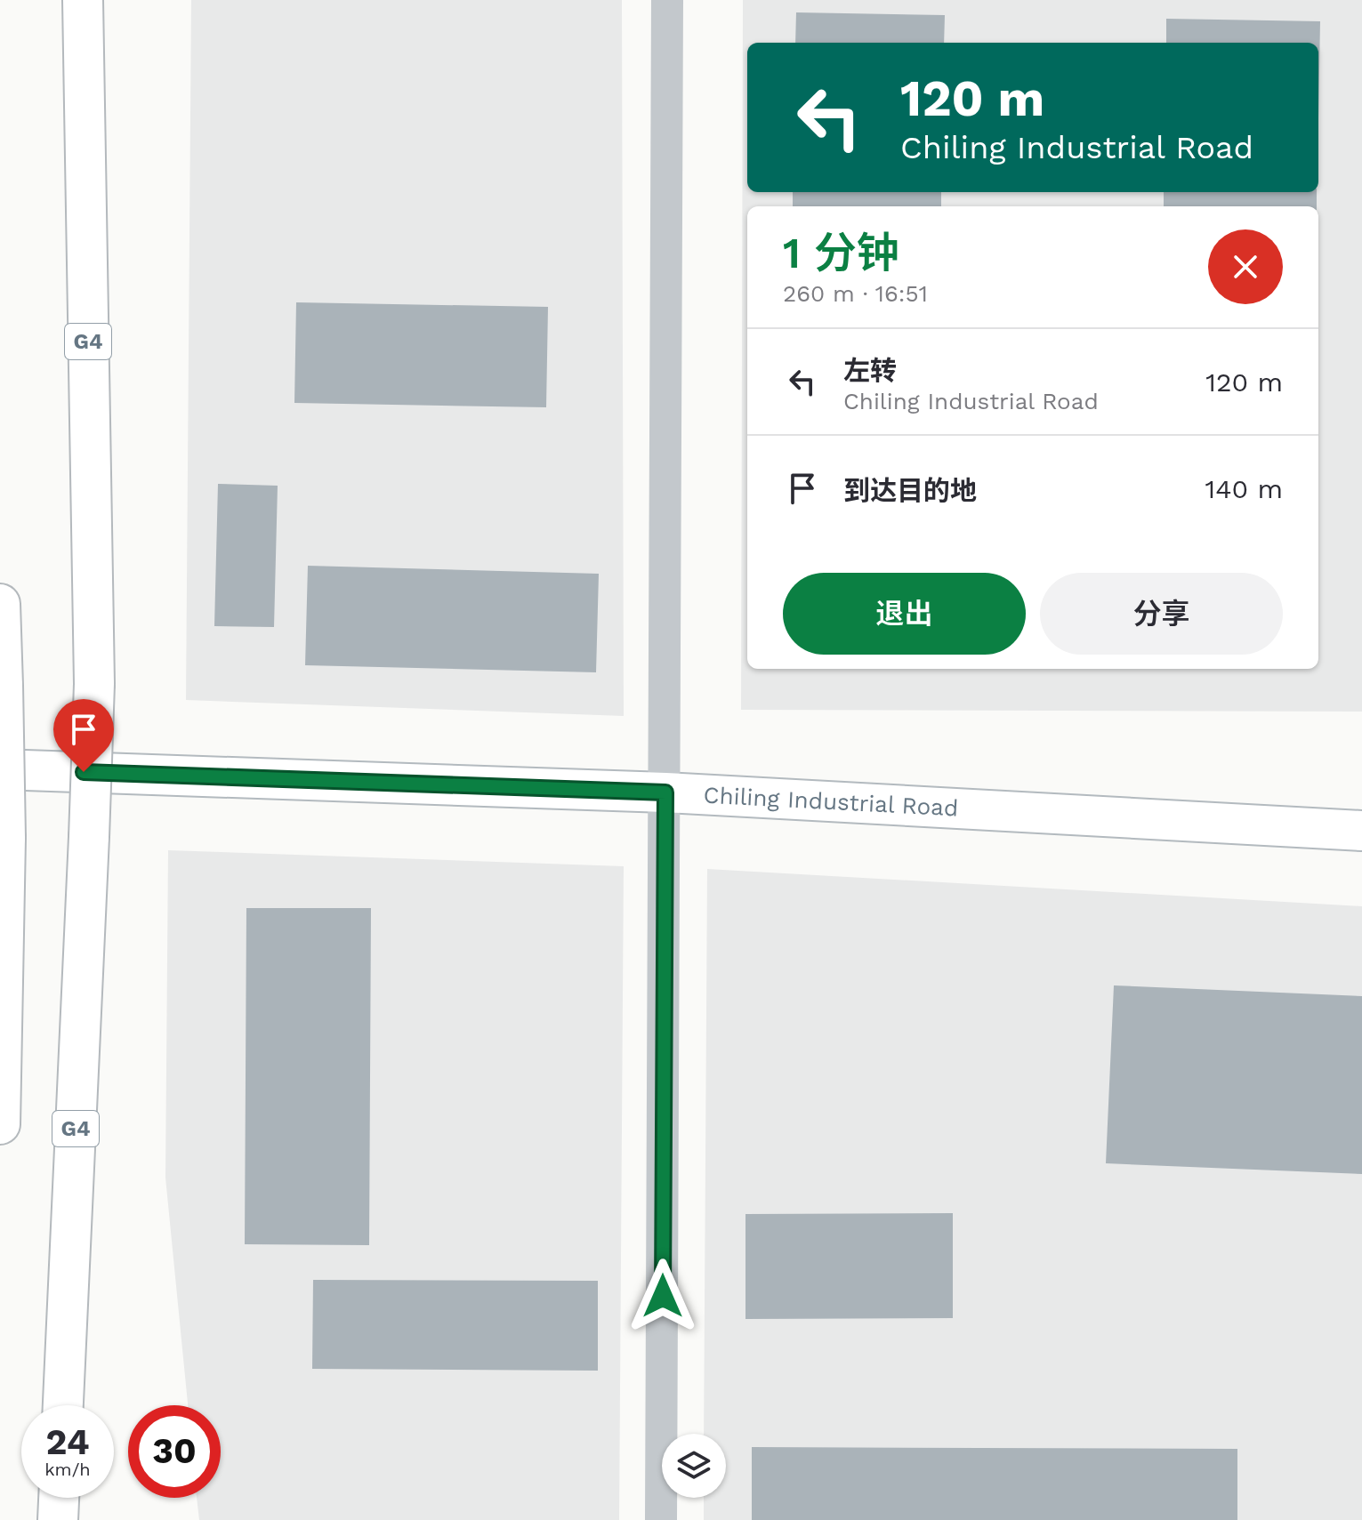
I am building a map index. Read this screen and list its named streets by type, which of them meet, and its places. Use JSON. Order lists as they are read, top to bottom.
{
  "streets": {
    "main road": ["G4", "Chiling Industrial Road"]
  },
  "page": {
    "turn": ["120 m", "Chiling Industrial Road"],
    "heading": ["1 分钟", "260 m · 16:51"],
    "list": [
      {
        "name": "左转",
        "note": "Chiling Industrial Road",
        "value": "120 m"
      },
      {
        "name": "到达目的地",
        "value": "140 m"
      }
    ],
    "buttons": ["退出", "分享"],
    "speed": "24 km/h",
    "limit": "30"
  }
}
